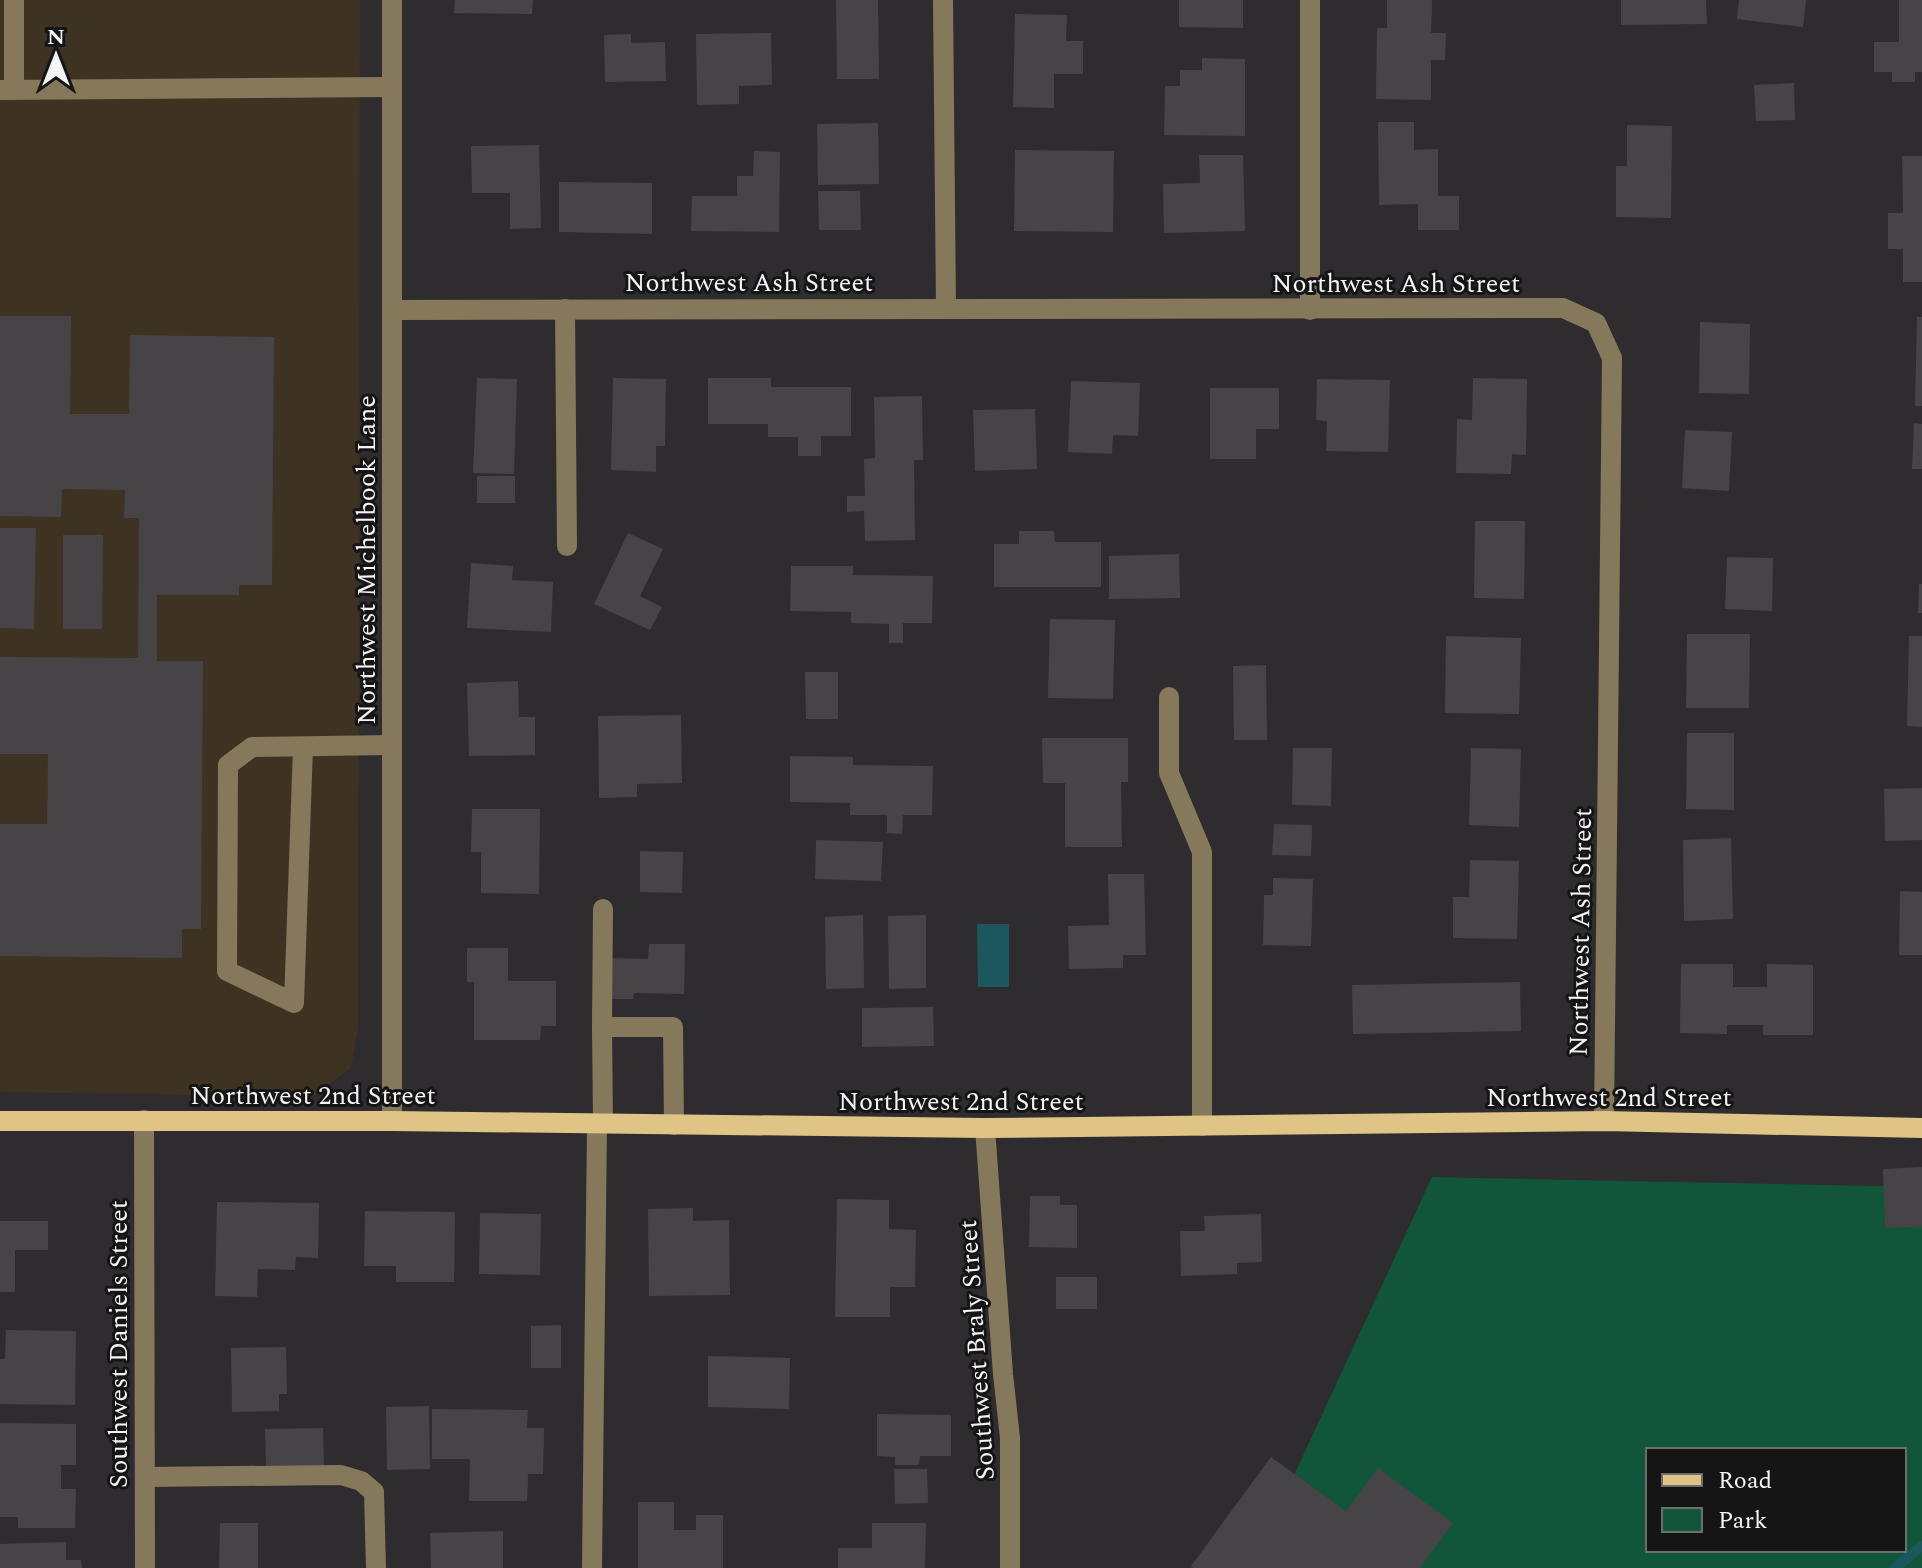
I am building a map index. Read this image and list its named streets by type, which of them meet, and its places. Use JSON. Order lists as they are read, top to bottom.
{
  "streets": {
    "main road": ["Northwest 2nd Street"],
    "street": [
      "Northwest Ash Street",
      "Northwest Michelbook Lane",
      "Southwest Daniels Street",
      "Southwest Braly Street"
    ]
  },
  "crossings": [
    ["Northwest Ash Street", "Northwest Michelbook Lane"],
    ["Northwest Ash Street", "Northwest 2nd Street"],
    ["Northwest Michelbook Lane", "Northwest 2nd Street"],
    ["Northwest 2nd Street", "Southwest Daniels Street"],
    ["Northwest 2nd Street", "Southwest Braly Street"]
  ],
  "legend": ["Road", "Park"],
  "north": "top"
}
